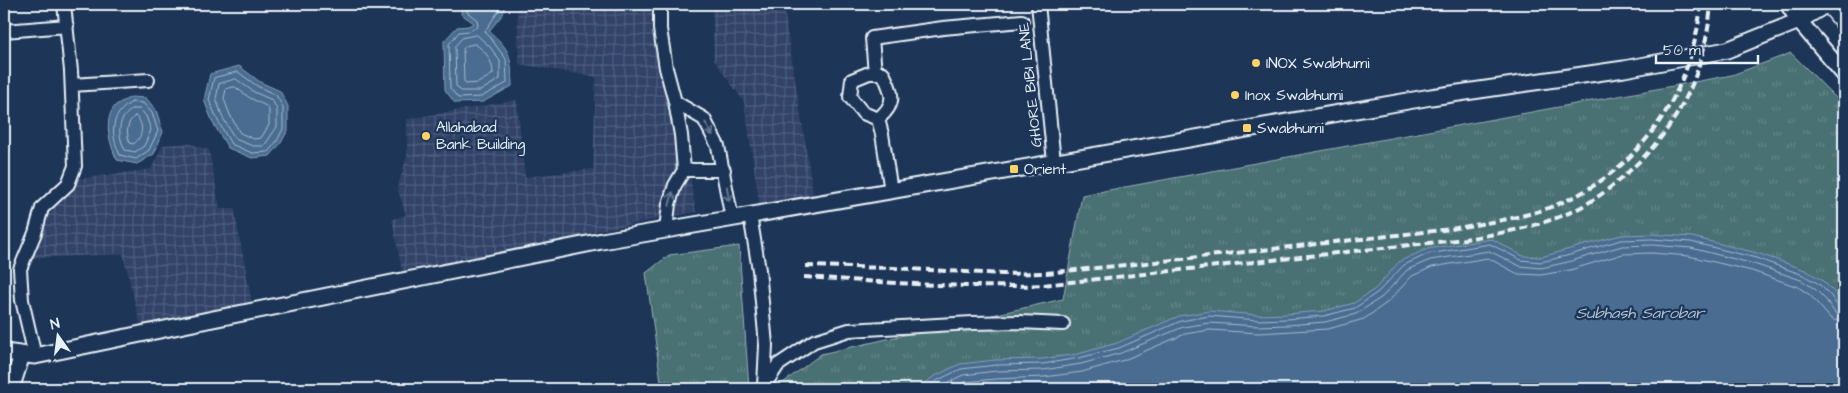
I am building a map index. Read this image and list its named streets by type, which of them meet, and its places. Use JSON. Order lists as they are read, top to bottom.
{
  "streets": {
    "street": ["GHORE BIBI LANE"]
  },
  "water": ["Subhash Sarobar"],
  "places": {
    "other": ["INOX Swabhumi", "Inox Swabhumi", "Allahabad Bank Building"],
    "transit": ["Swabhumi", "Orient"]
  },
  "scale_bar": "50 m",
  "north": "top"
}
